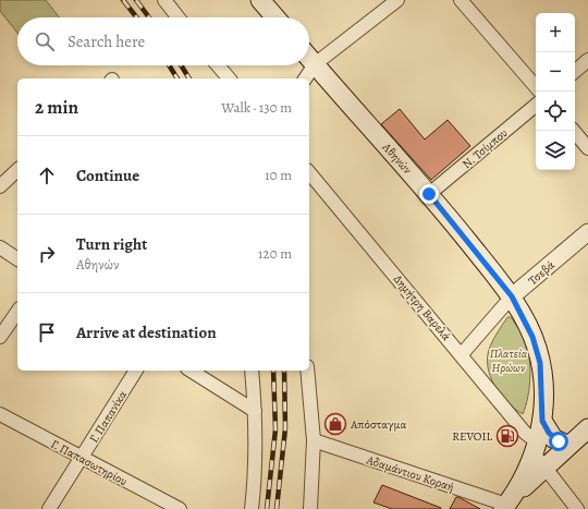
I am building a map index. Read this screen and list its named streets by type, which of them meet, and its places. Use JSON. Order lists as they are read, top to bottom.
{
  "streets": {
    "main road": ["Αθηνών"],
    "street": [
      "N. Τσίμπου",
      "Τσεβά",
      "Δημήτρη Βαρελά",
      "Γ. Παπανίκα",
      "Γ. Παπασωτηρίου",
      "Αδαμάντιου Κοραή"
    ]
  },
  "crossings": [
    ["N. Τσίμπου", "Αθηνών"],
    ["Αθηνών", "Τσεβά"],
    ["Αθηνών", "Δημήτρη Βαρελά"],
    ["Τσεβά", "Δημήτρη Βαρελά"],
    ["Γ. Παπανίκα", "Γ. Παπασωτηρίου"]
  ],
  "parks": ["Πλατεία Ηρώων"],
  "places": {
    "shop": ["Απόσταγμα"],
    "fuel station": ["REVOIL"]
  },
  "page": {
    "map_buttons": ["+", "−"],
    "search": "Search here",
    "heading": ["2 min", "Walk · 130 m"],
    "list": [
      ["Continue", "10 m"],
      ["Turn right", "Αθηνών", "120 m"],
      "Arrive at destination"
    ]
  }
}
